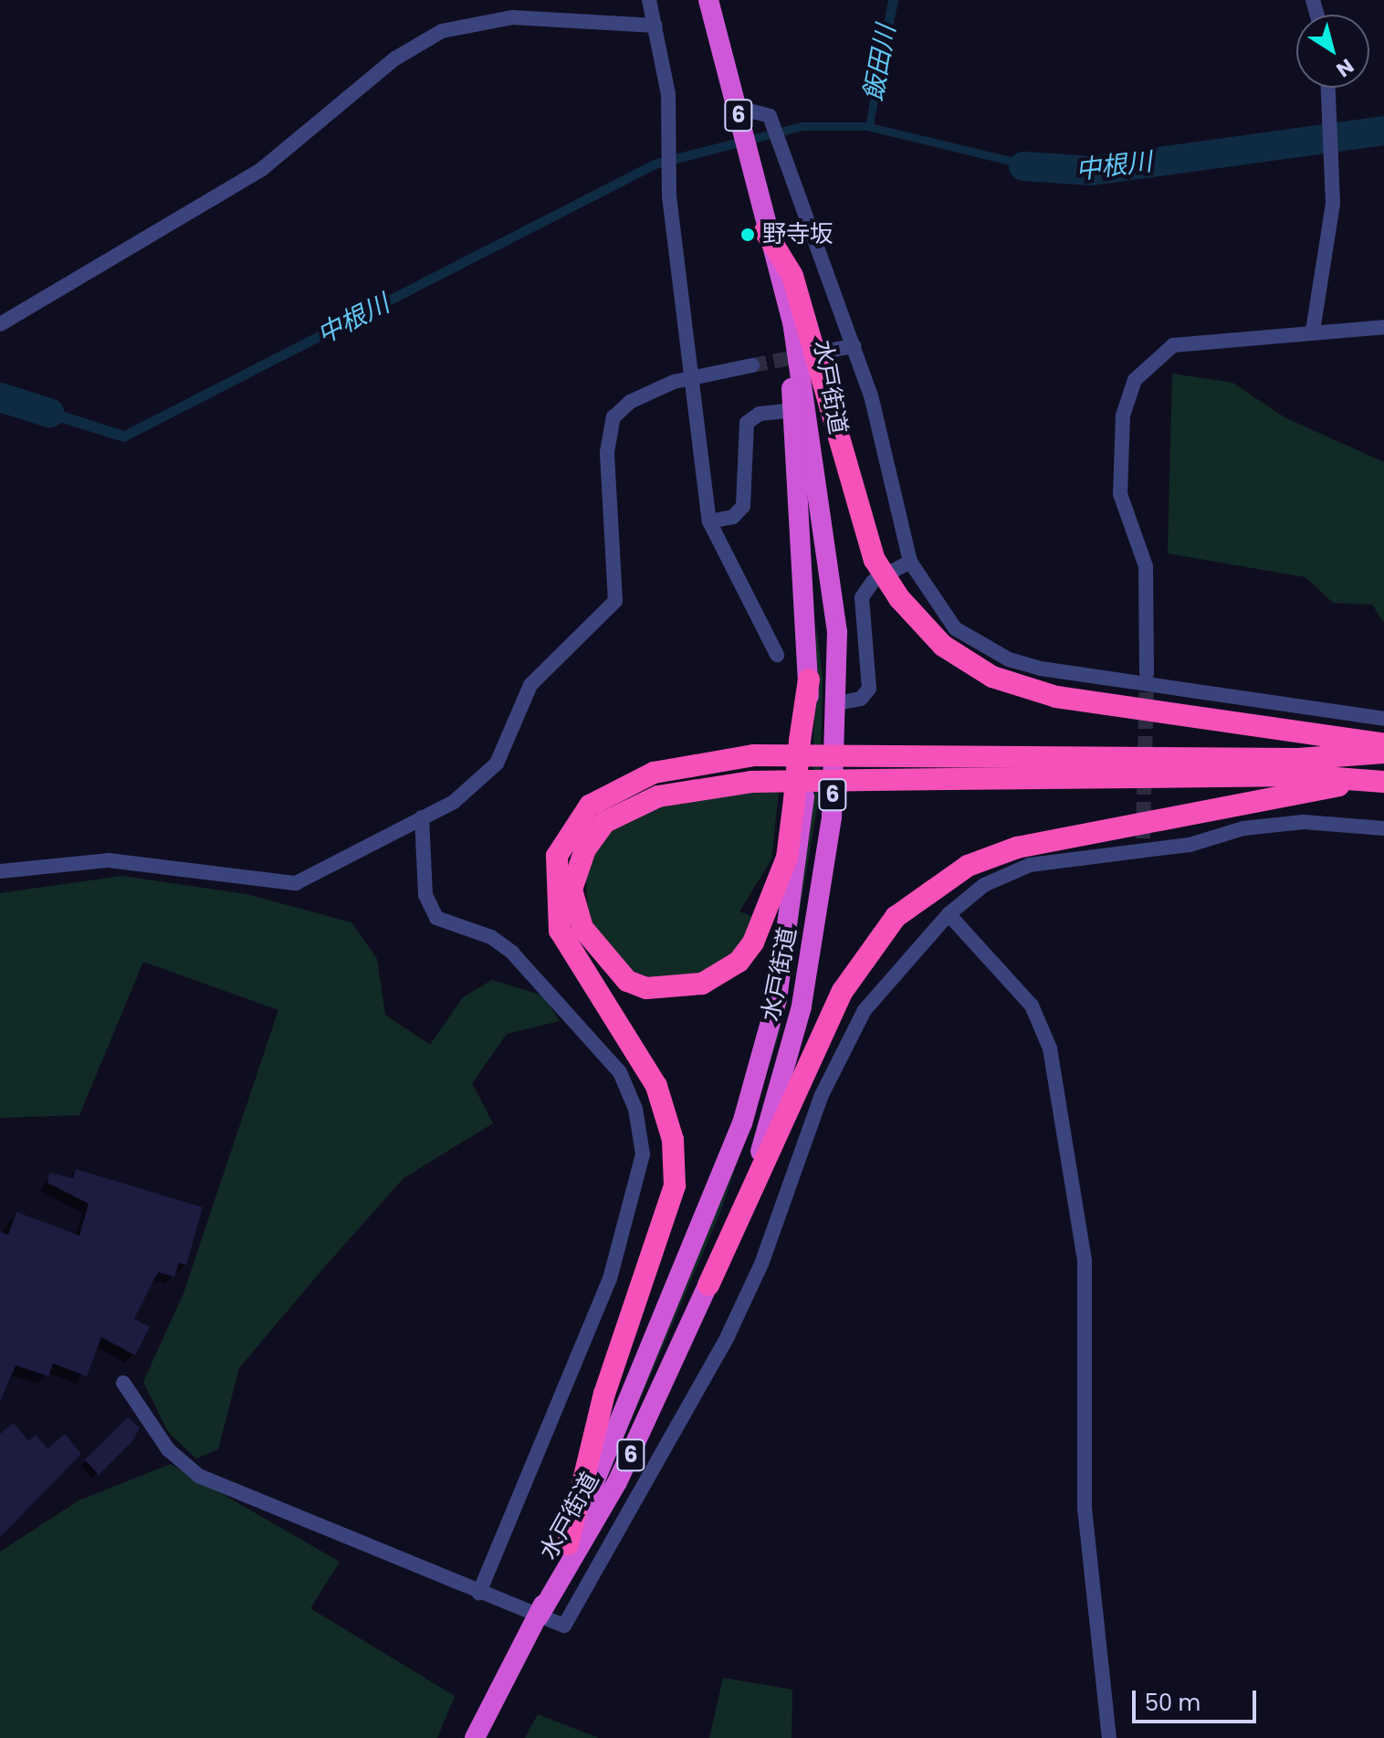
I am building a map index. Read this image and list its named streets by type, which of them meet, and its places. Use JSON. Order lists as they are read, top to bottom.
{
  "streets": {
    "highway": ["6", "水戸街道"]
  },
  "water": ["飯田川", "中根川"],
  "places": ["野寺坂"],
  "scale_bar": "50 m",
  "north": "bottom right"
}
